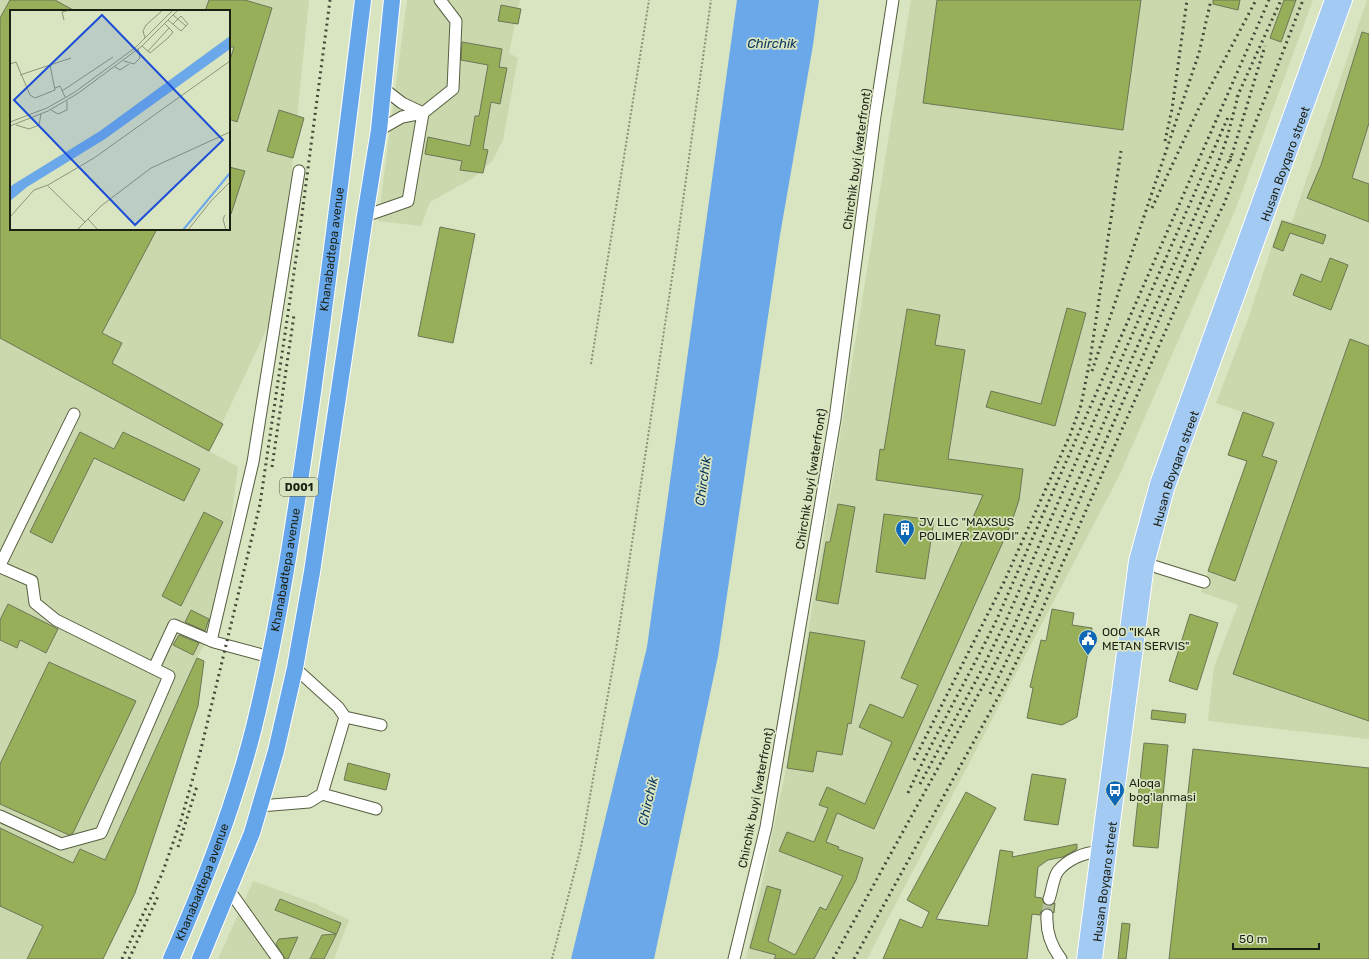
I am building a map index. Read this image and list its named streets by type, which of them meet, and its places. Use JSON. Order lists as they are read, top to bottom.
{
  "streets": {
    "highway": ["Khanabadtepa avenue", "D001"],
    "main road": ["Husan Boyqaro street"],
    "street": ["Chirchik buyi (waterfront)"]
  },
  "water": ["Chirchik"],
  "places": {
    "building": ["JV LLC \"MAXSUS POLIMER ZAVODI\""],
    "public building": ["OOO \"IKAR METAN SERVIS\""],
    "bus stop": ["Aloqa bog'lanmasi"]
  },
  "scale_bar": "50 m"
}
